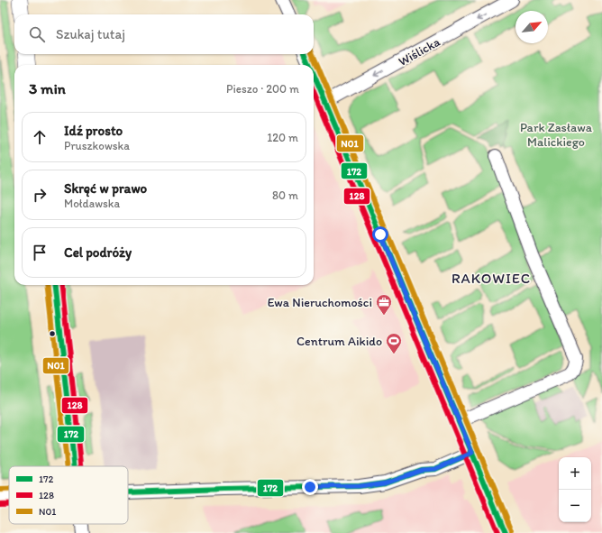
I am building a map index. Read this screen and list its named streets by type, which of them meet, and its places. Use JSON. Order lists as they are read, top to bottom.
{
  "streets": {
    "street": ["Wiślicka"]
  },
  "one_way": ["Wiślicka"],
  "districts": ["RAKOWIEC"],
  "parks": ["Park Zasława Malickiego"],
  "places": {
    "office": ["Ewa Nieruchomości"],
    "sports": ["Centrum Aikido"]
  },
  "lines": ["transit line 172", "transit line N01", "transit line 128"],
  "legend": ["172", "128", "N01"],
  "north": "top right",
  "page": {
    "search": "Szukaj tutaj",
    "heading": ["3 min", "Pieszo · 200 m"],
    "list": [
      ["Idź prosto", "Pruszkowska", "120 m"],
      ["Skręć w prawo", "Mołdawska", "80 m"],
      "Cel podróży"
    ],
    "map_buttons": ["+", "−"]
  }
}
